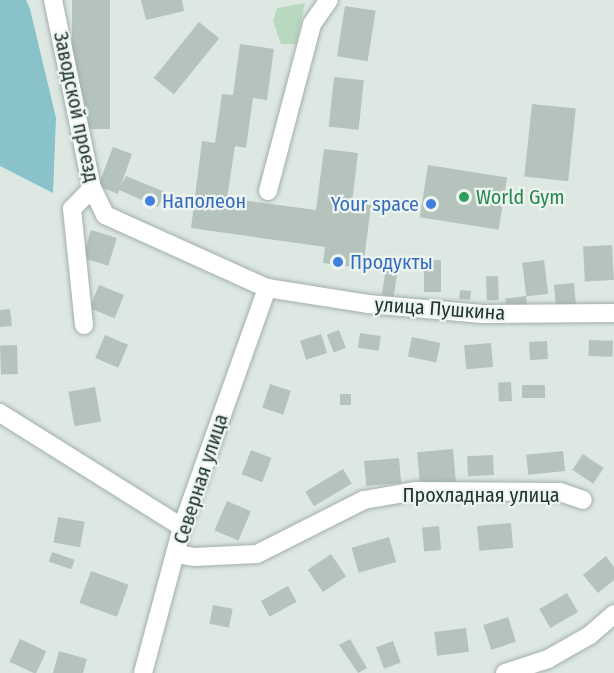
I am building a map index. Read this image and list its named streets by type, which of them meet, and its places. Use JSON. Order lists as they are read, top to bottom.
{
  "streets": {
    "street": [
      "Заводской проезд",
      "улица Пушкина",
      "Северная улица",
      "Прохладная улица"
    ]
  },
  "crossings": [
    ["Заводской проезд", "улица Пушкина"],
    ["Заводской проезд", "Северная улица"],
    ["улица Пушкина", "Северная улица"],
    ["Северная улица", "Прохладная улица"]
  ],
  "places": [
    "World Gym",
    "Наполеон",
    "Your space",
    "Продукты"
  ]
}
